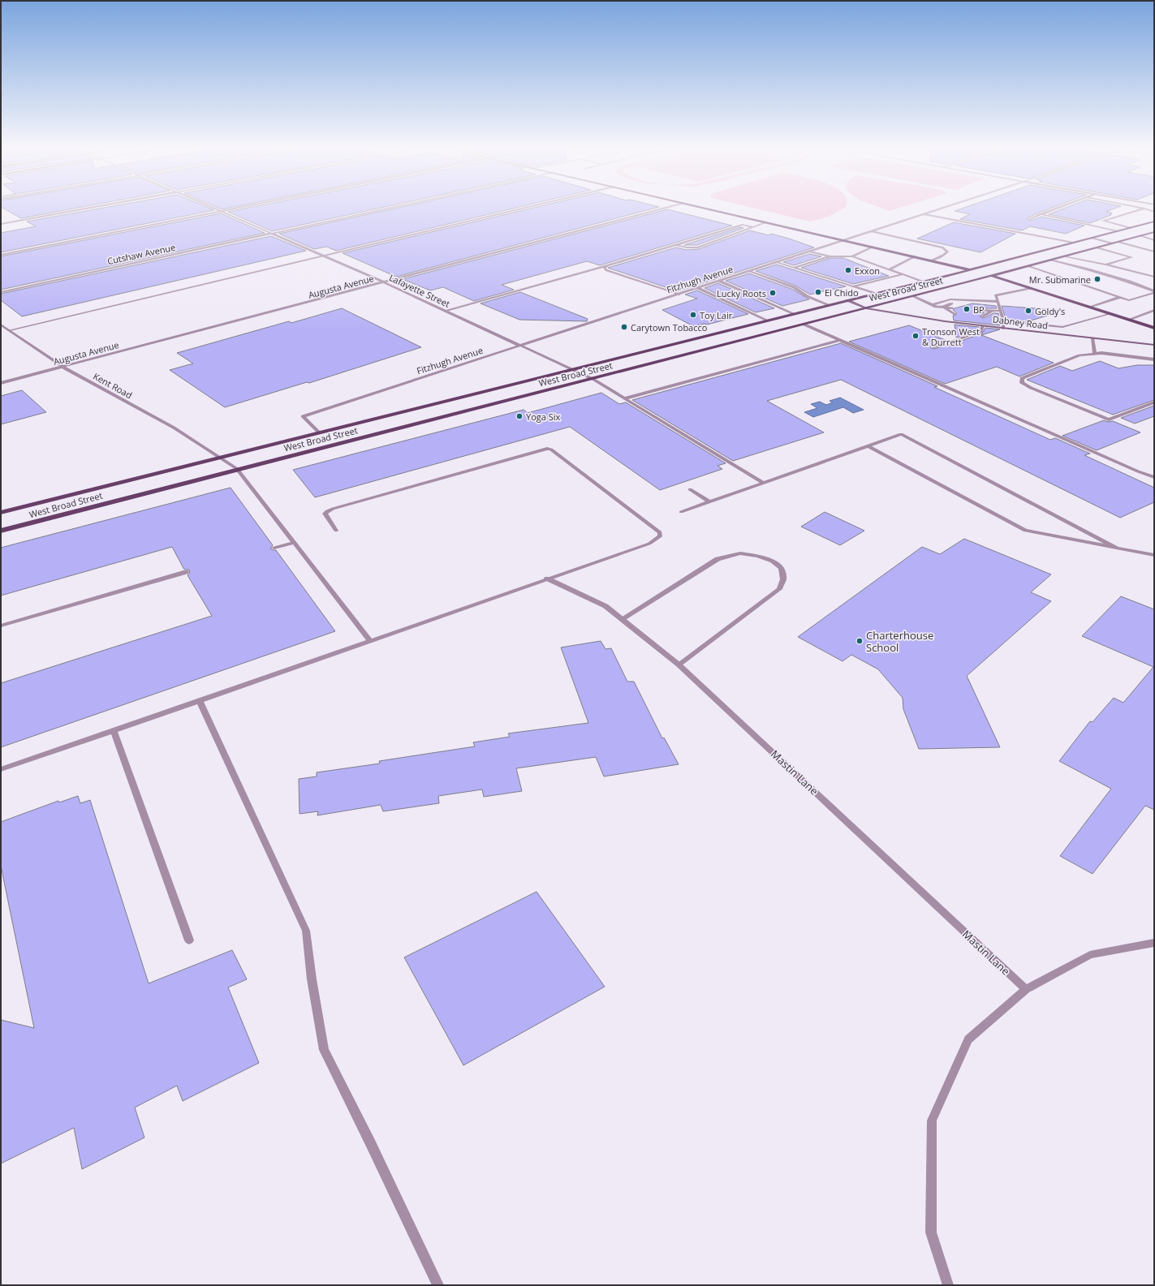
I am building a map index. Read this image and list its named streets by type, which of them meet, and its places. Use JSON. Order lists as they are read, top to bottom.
{
  "streets": {
    "main road": ["West Broad Street"],
    "street": [
      "Cutshaw Avenue",
      "Fitzhugh Avenue",
      "Augusta Avenue",
      "Lafayette Street",
      "Dabney Road",
      "Kent Road",
      "Mastin Lane"
    ]
  },
  "crossings": [
    ["Cutshaw Avenue", "Lafayette Street"],
    ["Fitzhugh Avenue", "West Broad Street"],
    ["Fitzhugh Avenue", "Lafayette Street"],
    ["Augusta Avenue", "Lafayette Street"],
    ["Augusta Avenue", "Kent Road"],
    ["West Broad Street", "Lafayette Street"],
    ["West Broad Street", "Dabney Road"],
    ["West Broad Street", "Kent Road"]
  ],
  "places": [
    "Exxon",
    "Mr. Submarine",
    "El Chido",
    "Lucky Roots",
    "BP",
    "Goldy's",
    "Toy Lair",
    "Carytown Tobacco",
    "Tronson West & Durrett",
    "Yoga Six",
    "Charterhouse School"
  ]
}
